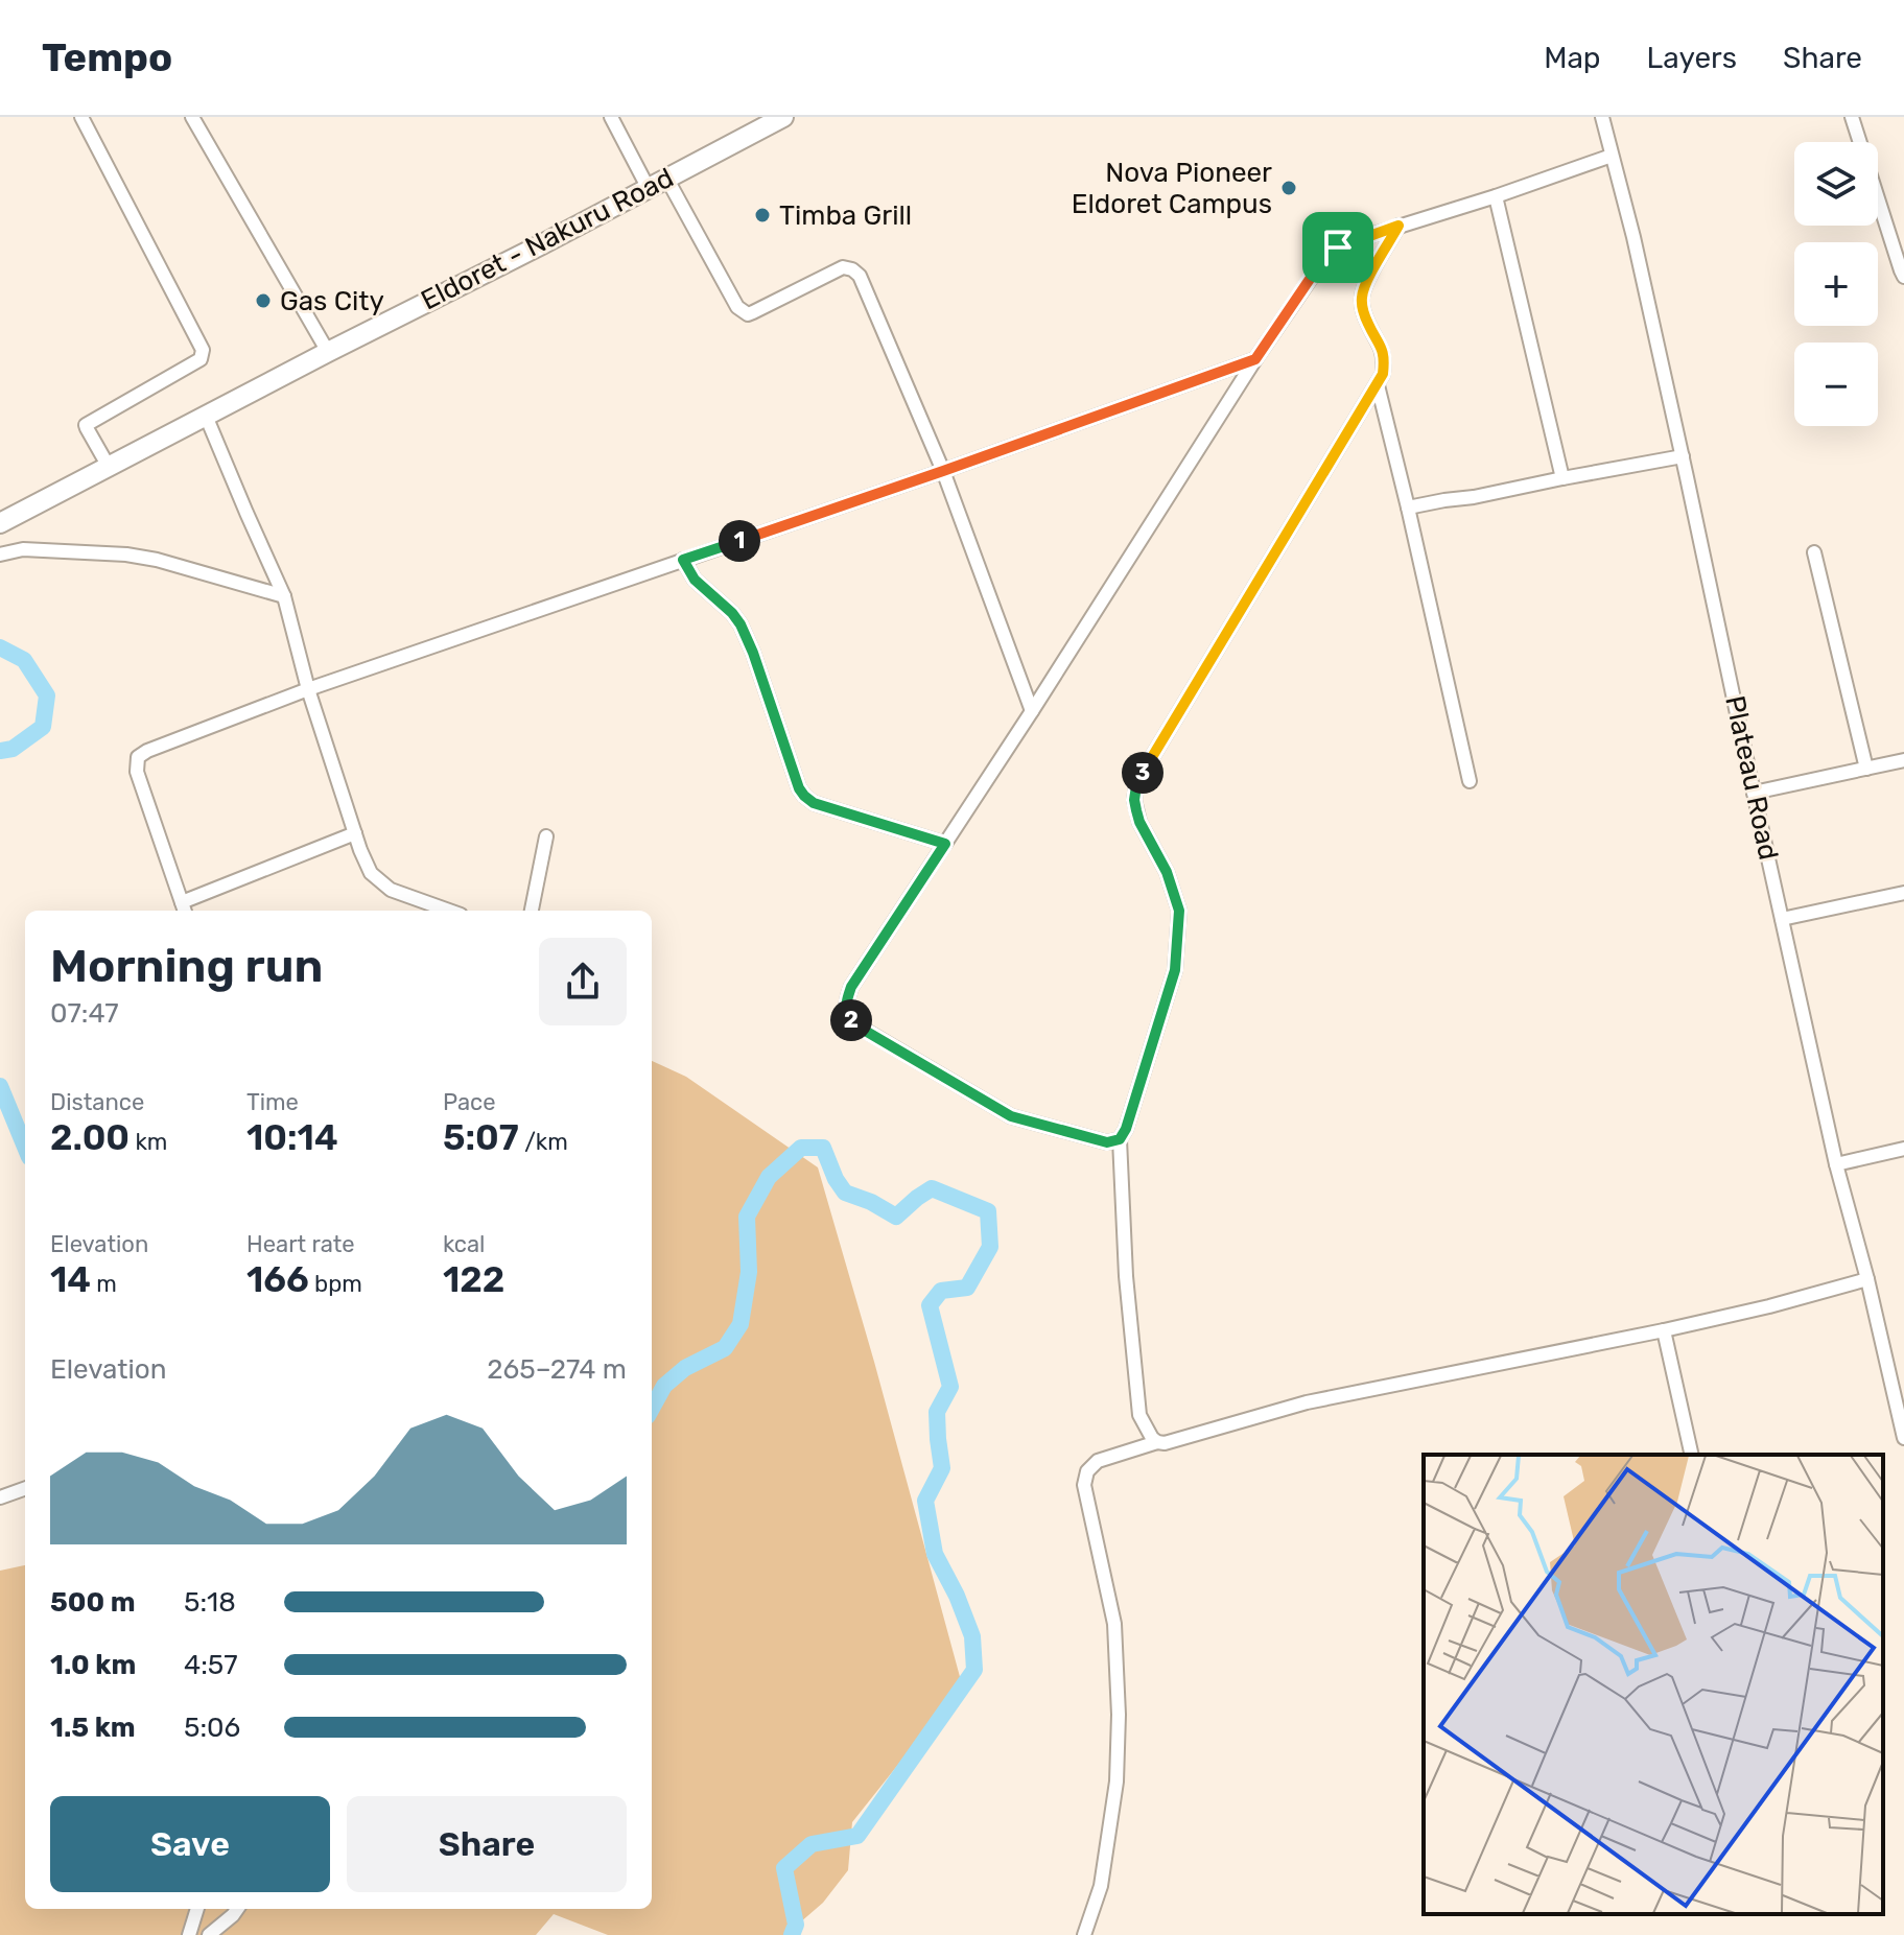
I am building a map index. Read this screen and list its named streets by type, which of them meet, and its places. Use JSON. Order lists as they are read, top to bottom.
{
  "streets": {
    "highway": ["Eldoret - Nakuru Road"],
    "street": ["Plateau Road"]
  },
  "places": ["Nova Pioneer Eldoret Campus", "Timba Grill", "Gas City"],
  "page": {
    "header": "Tempo",
    "nav": ["Map", "Layers", "Share"],
    "map_buttons": ["+", "−"],
    "pins": ["1", "3", "2"],
    "heading": ["Morning run", "07:47"],
    "stats": [
      ["Distance", "2.00 km"],
      ["Time", "10:14"],
      ["Pace", "5:07 /km"],
      ["Elevation", "14 m"],
      ["Heart rate", "166 bpm"],
      ["kcal", "122"]
    ],
    "chart": ["Elevation", "265–274 m"],
    "list": [
      {
        "name": "500 m",
        "note": "5:18"
      },
      {
        "name": "1.0 km",
        "note": "4:57"
      },
      {
        "name": "1.5 km",
        "note": "5:06"
      }
    ],
    "buttons": ["Save", "Share"]
  }
}
